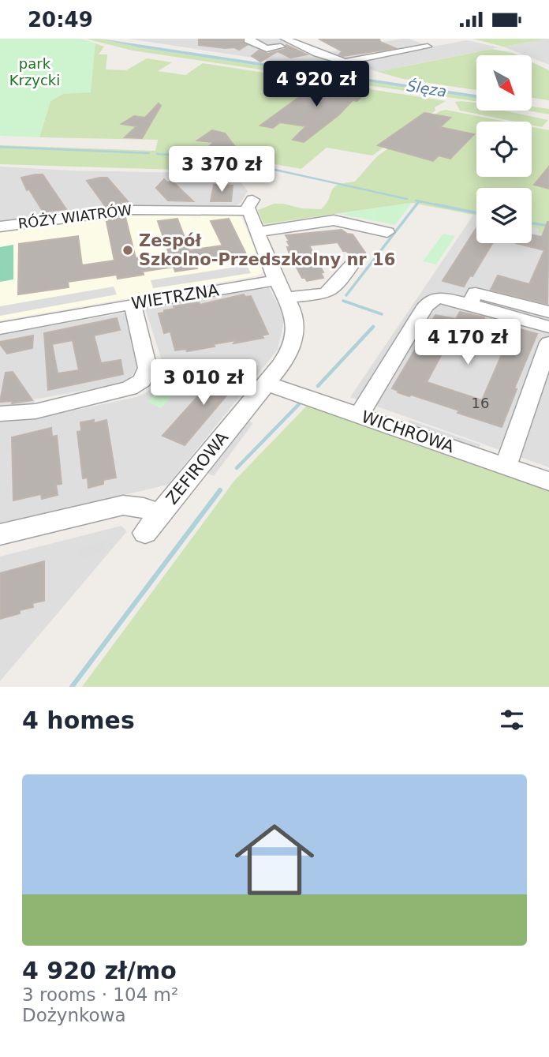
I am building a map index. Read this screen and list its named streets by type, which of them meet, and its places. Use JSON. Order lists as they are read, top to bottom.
{
  "streets": {
    "street": [
      "RÓŻY WIATRÓW",
      "WIETRZNA",
      "WICHROWA",
      "ZEFIROWA"
    ]
  },
  "crossings": [
    ["WIETRZNA", "ZEFIROWA"],
    ["WICHROWA", "ZEFIROWA"]
  ],
  "water": ["Ślęza"],
  "parks": ["park Krzycki"],
  "places": ["Zespół Szkolno-Przedszkolny nr 16"],
  "house_numbers": ["16"],
  "north": "bottom right",
  "page": {
    "status": "20:49",
    "price": [
      "4 920 zł",
      "3 370 zł",
      "4 170 zł",
      "3 010 zł"
    ],
    "heading": "4 homes",
    "list": [
      {
        "name": "4 920 zł/mo",
        "note": "3 rooms · 104 m² · Dożynkowa"
      }
    ]
  }
}
